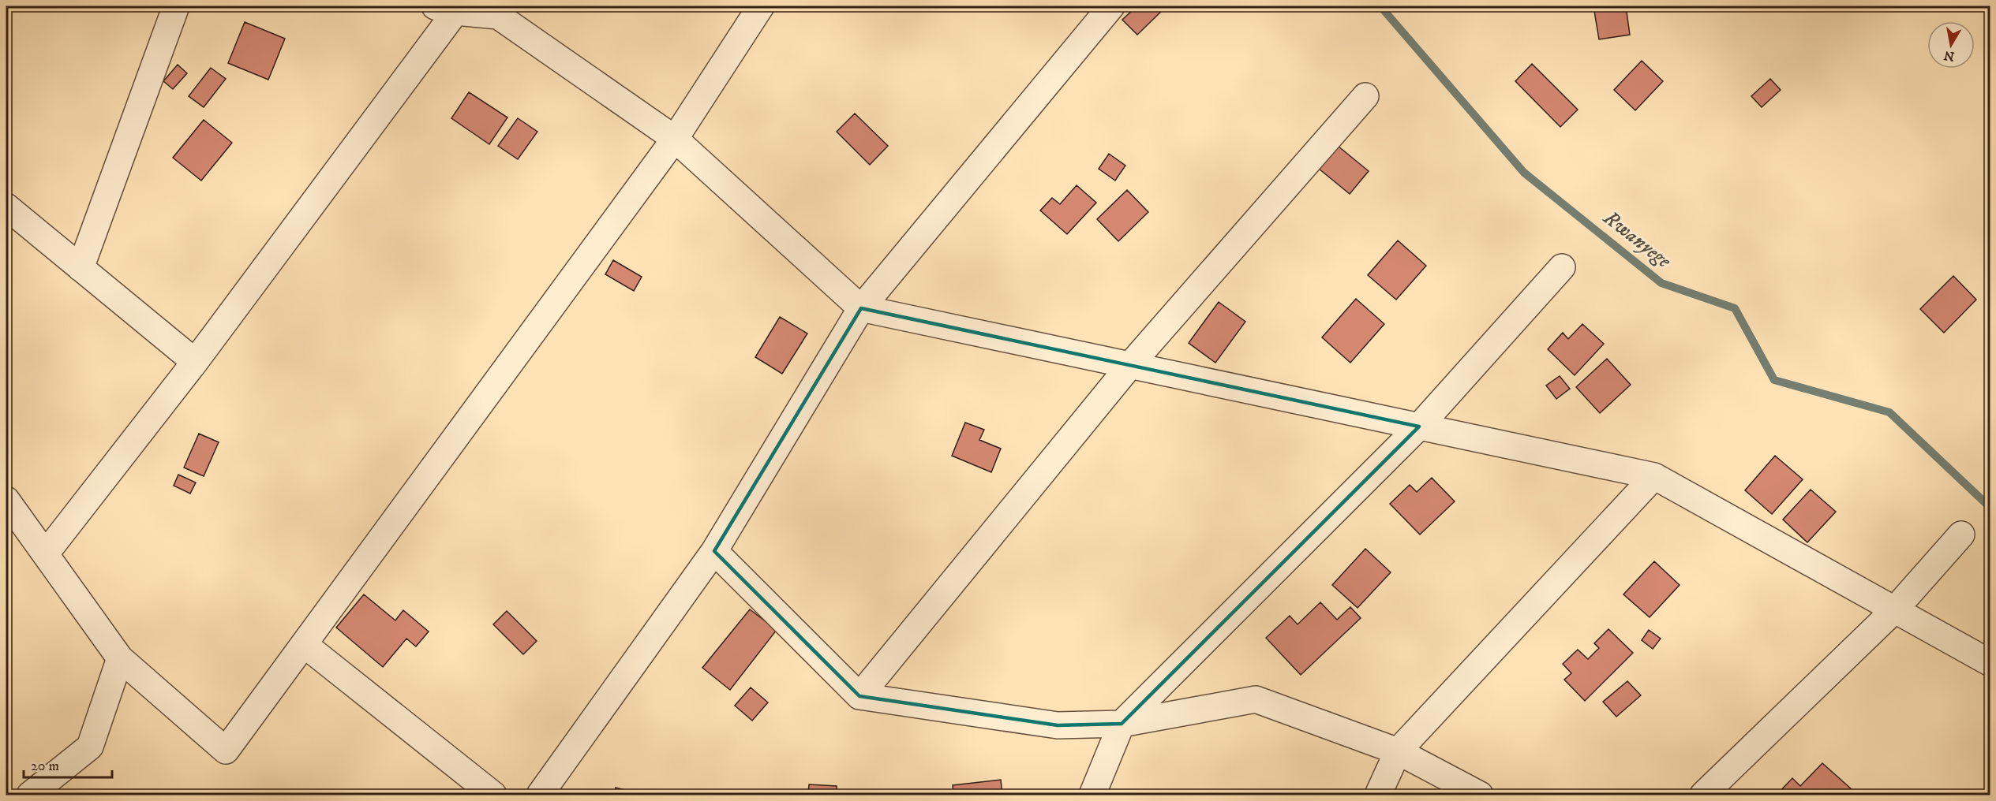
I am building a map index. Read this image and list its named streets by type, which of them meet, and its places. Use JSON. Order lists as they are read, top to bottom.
{
  "water": ["Rwanyege"],
  "scale_bar": "20 m",
  "north": "bottom"
}
